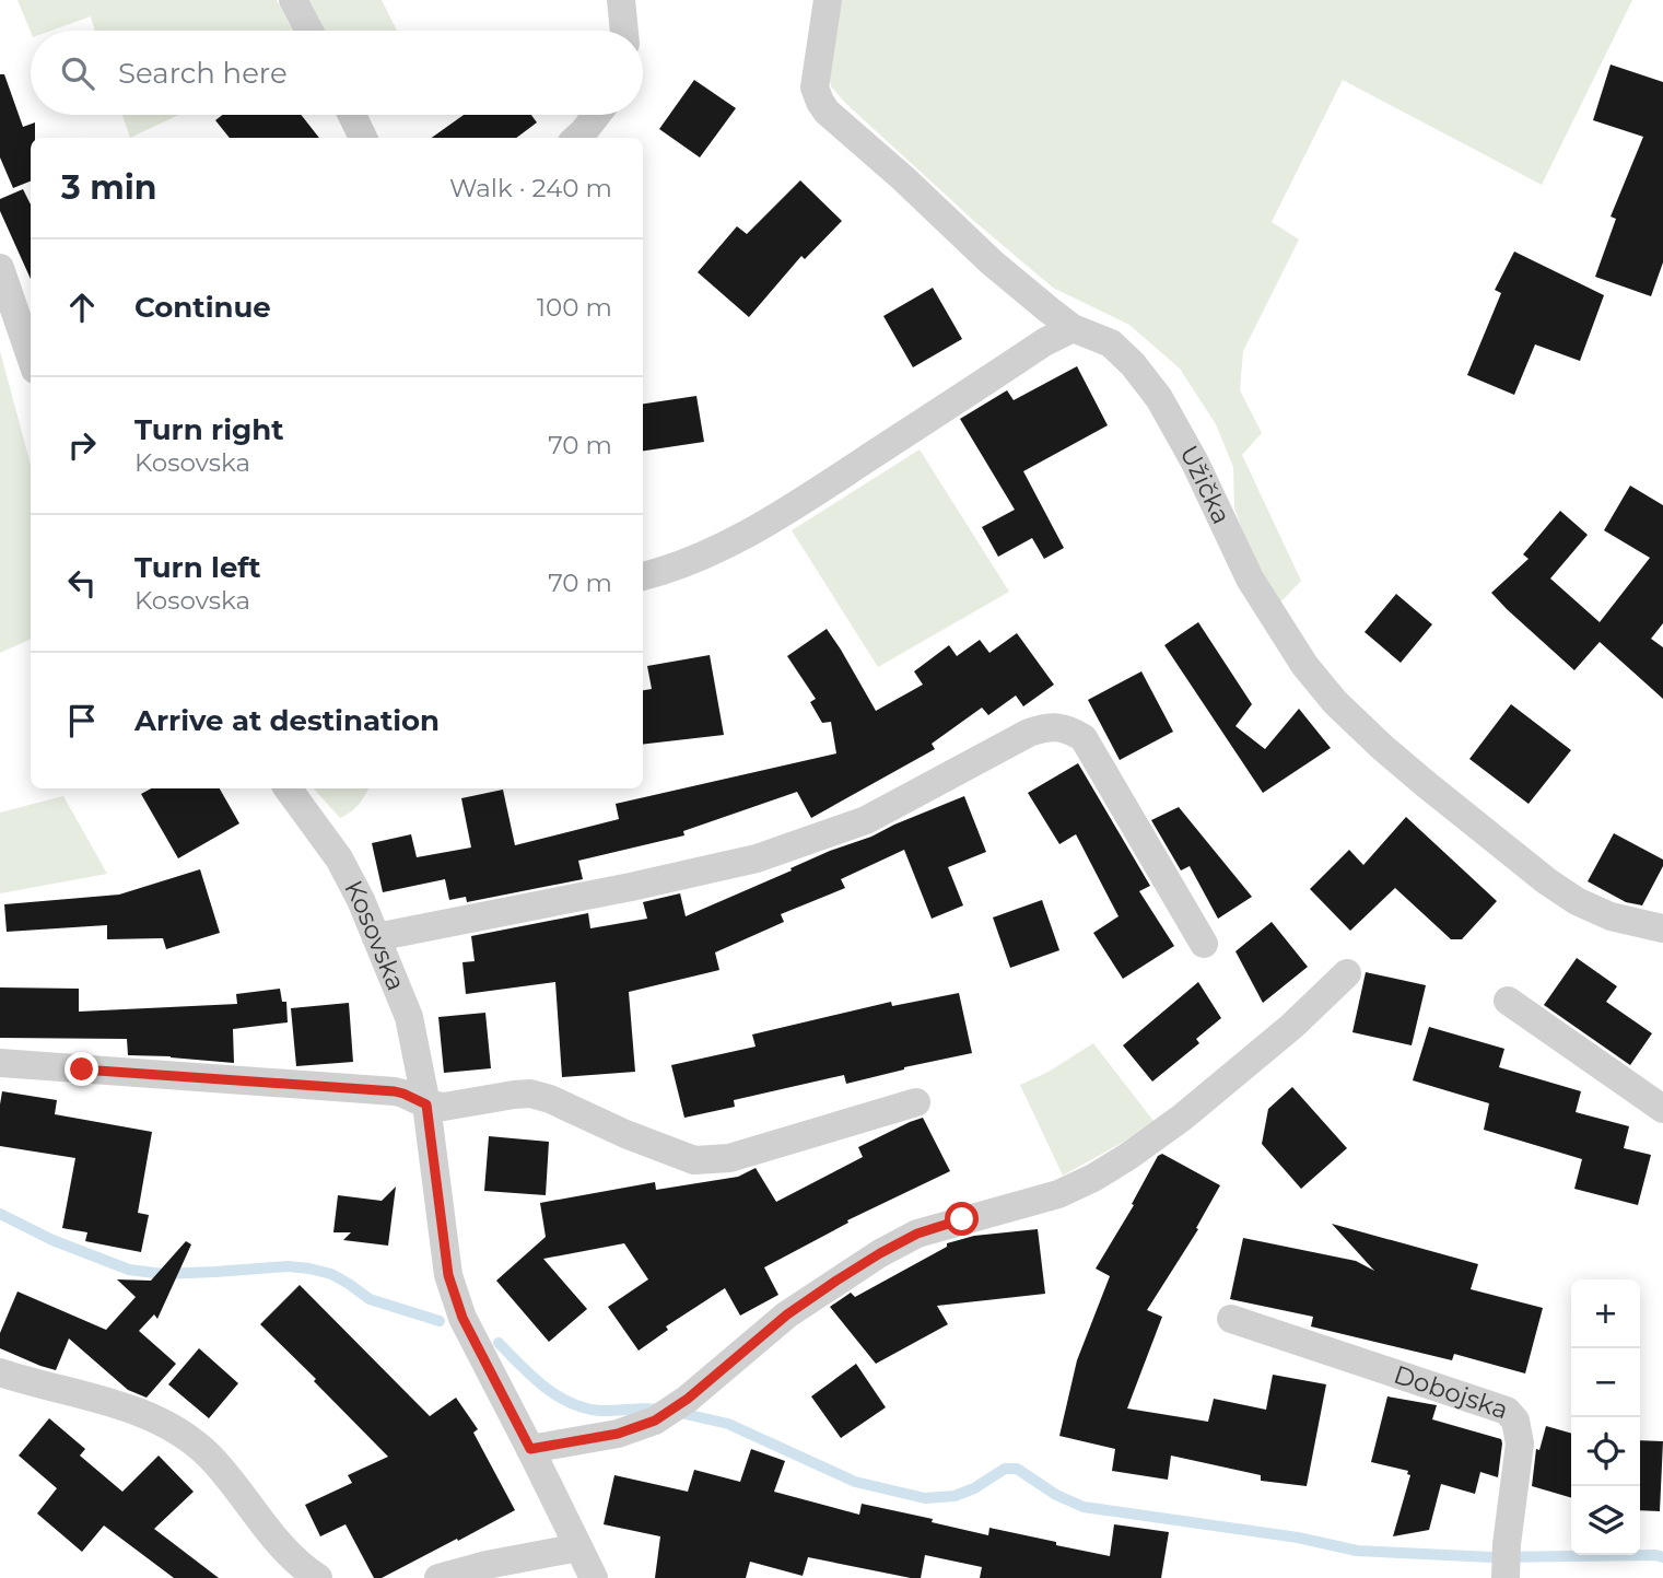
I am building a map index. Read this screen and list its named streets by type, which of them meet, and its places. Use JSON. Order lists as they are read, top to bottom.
{
  "streets": {
    "street": ["Užička", "Kosovska", "Dobojska"]
  },
  "page": {
    "search": "Search here",
    "heading": ["3 min", "Walk · 240 m"],
    "list": [
      ["Continue", "100 m"],
      ["Turn right", "Kosovska", "70 m"],
      ["Turn left", "Kosovska", "70 m"],
      "Arrive at destination"
    ],
    "map_buttons": ["+", "−"]
  }
}
